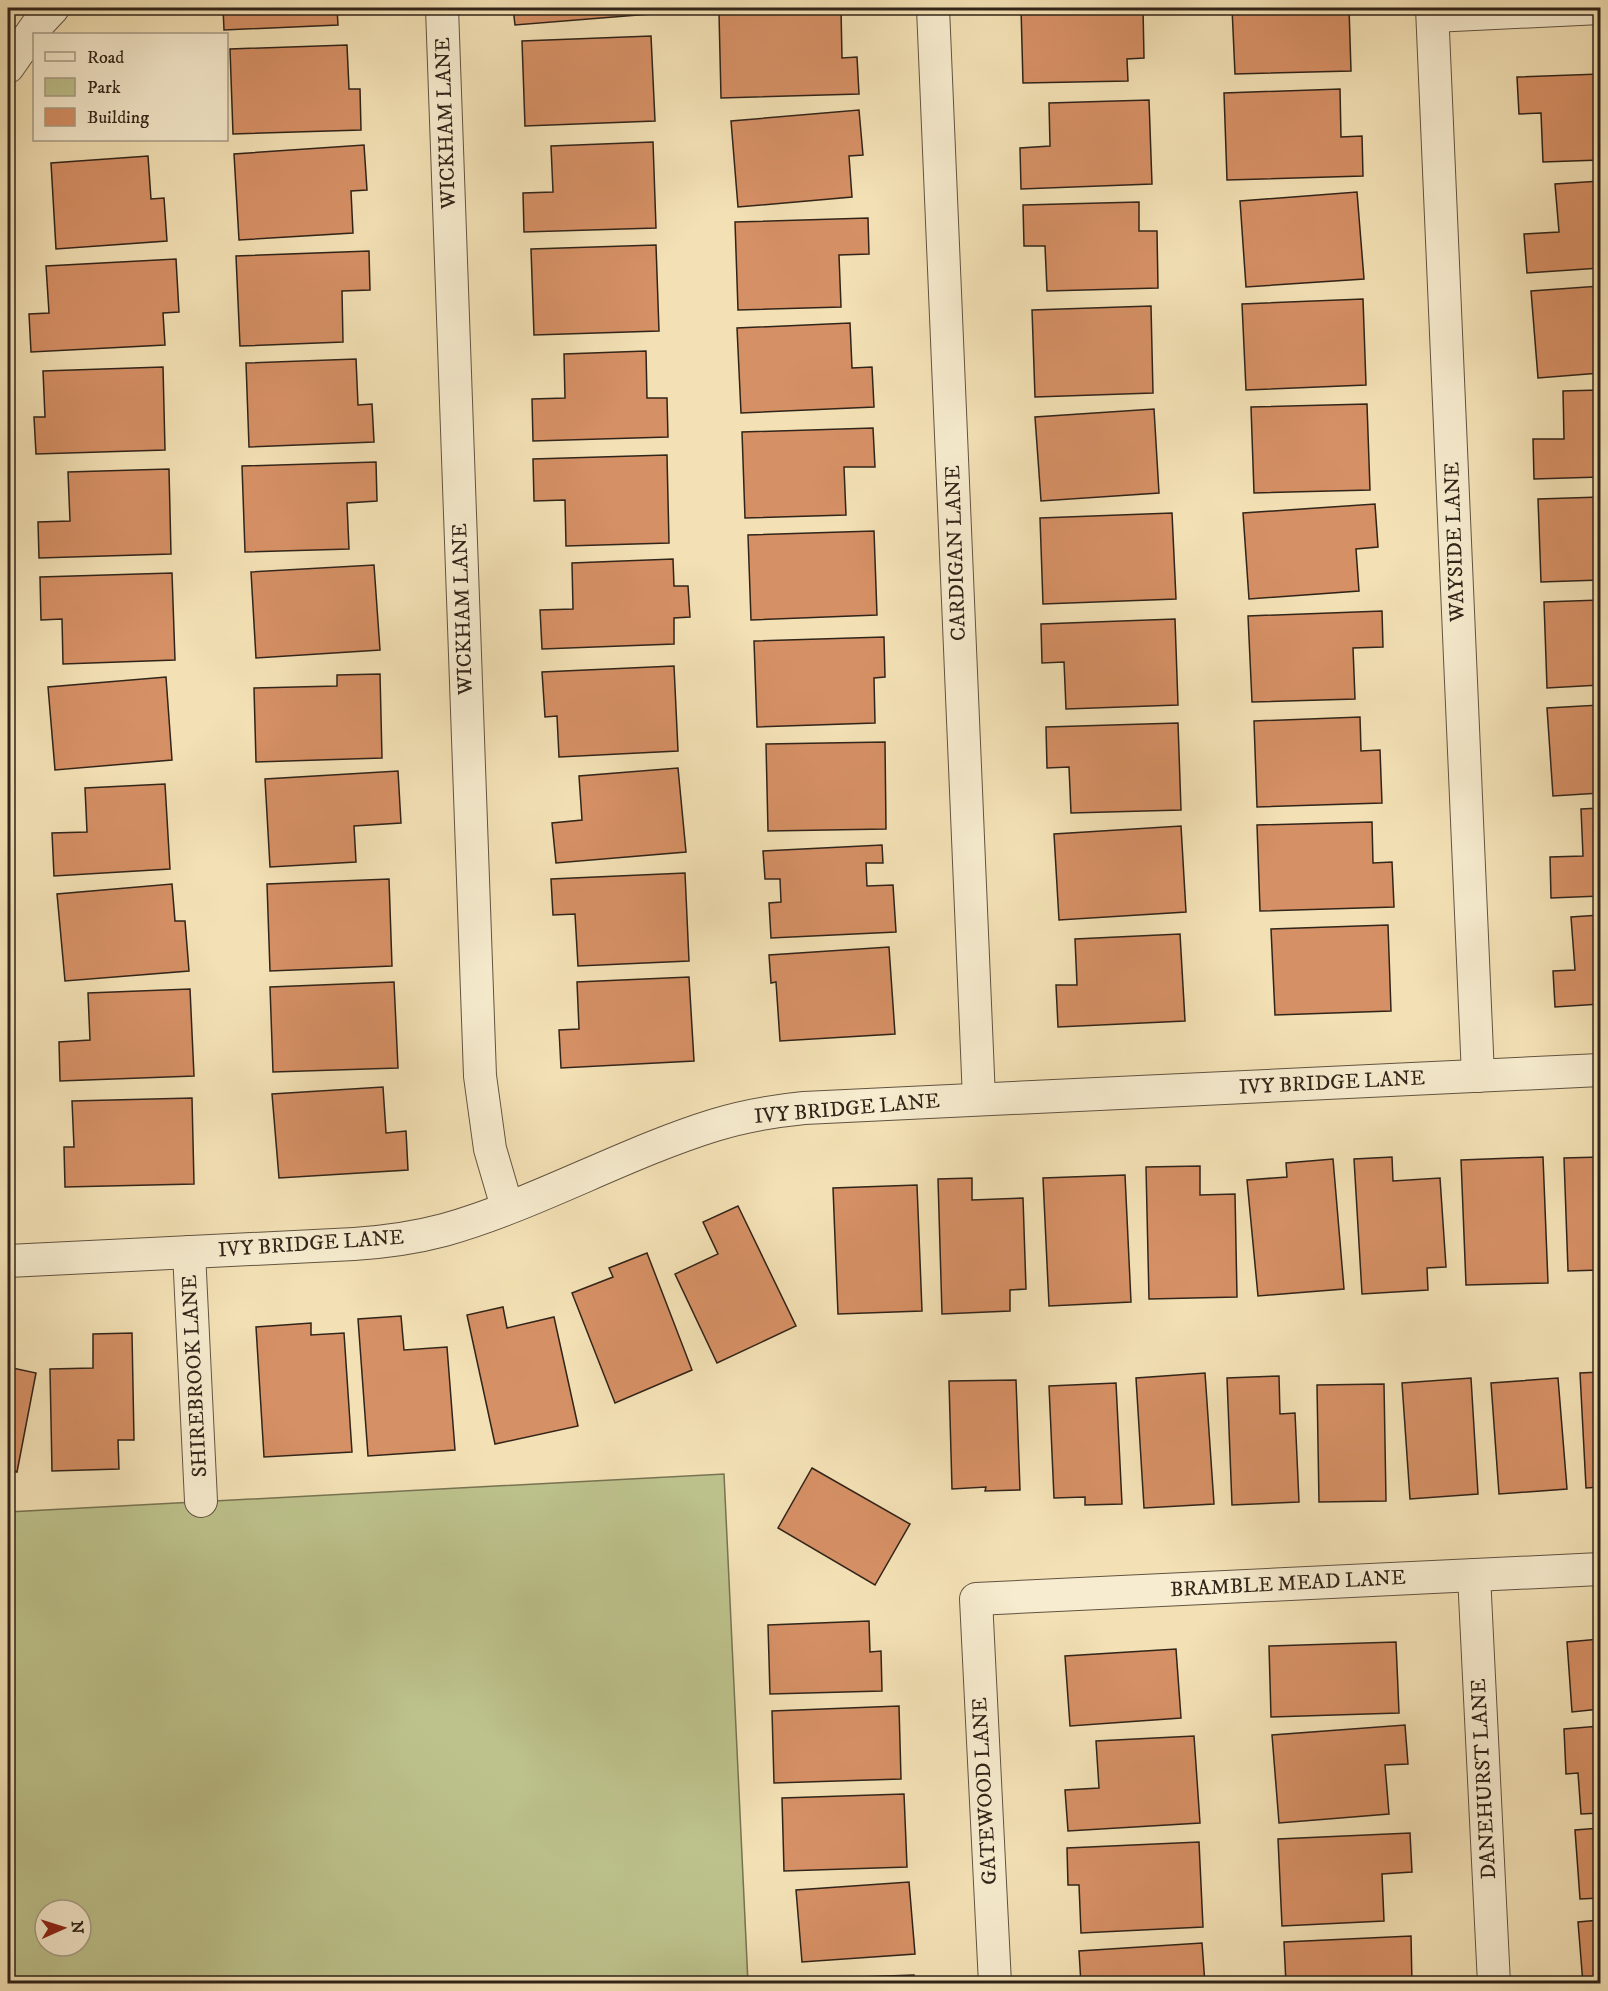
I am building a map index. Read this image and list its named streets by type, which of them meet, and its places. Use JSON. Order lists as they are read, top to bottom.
{
  "streets": {
    "street": [
      "WICKHAM LANE",
      "WAYSIDE LANE",
      "CARDIGAN LANE",
      "IVY BRIDGE LANE",
      "SHIREBROOK LANE",
      "BRAMBLE MEAD LANE",
      "DANEHURST LANE",
      "GATEWOOD LANE"
    ]
  },
  "crossings": [
    ["WICKHAM LANE", "IVY BRIDGE LANE"],
    ["WAYSIDE LANE", "IVY BRIDGE LANE"],
    ["CARDIGAN LANE", "IVY BRIDGE LANE"],
    ["IVY BRIDGE LANE", "SHIREBROOK LANE"],
    ["BRAMBLE MEAD LANE", "DANEHURST LANE"],
    ["BRAMBLE MEAD LANE", "GATEWOOD LANE"]
  ],
  "legend": ["Road", "Park", "Building"],
  "north": "right"
}
